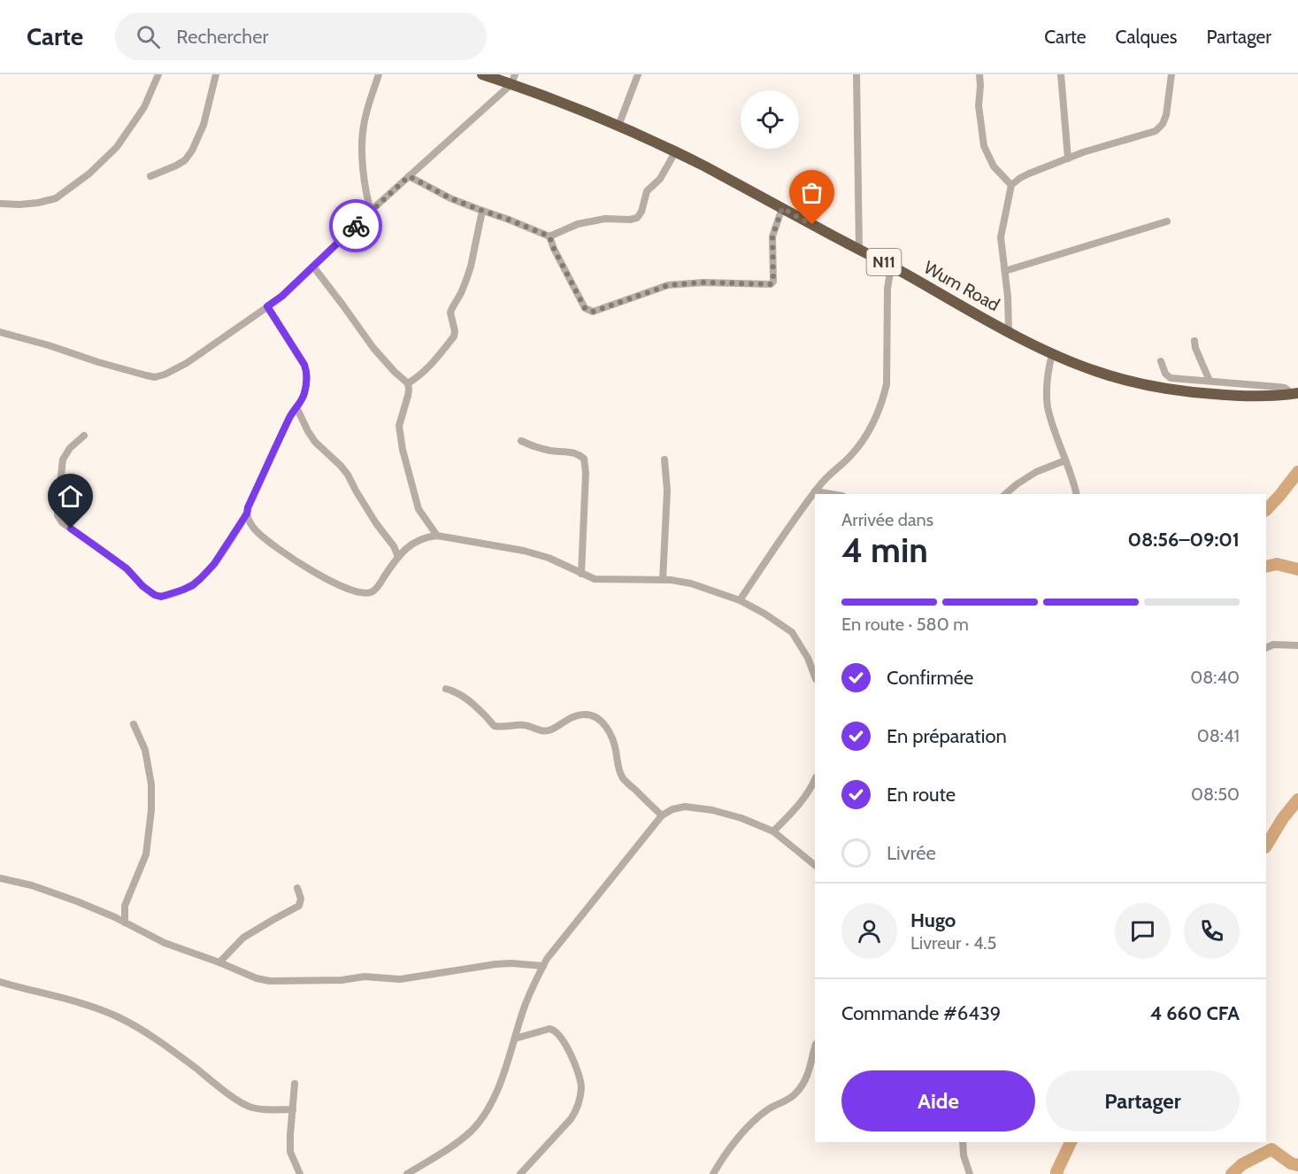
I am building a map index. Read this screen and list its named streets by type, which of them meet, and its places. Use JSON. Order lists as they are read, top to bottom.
{
  "streets": {
    "highway": ["N11", "Wum Road"]
  },
  "page": {
    "header": "Carte",
    "search": "Rechercher",
    "nav": ["Carte", "Calques", "Partager"],
    "heading": ["4 min", "Arrivée dans", "08:56–09:01"],
    "panel": [
      "Hugo",
      "Livreur · 4.5",
      "Commande #6439",
      "4 660 CFA"
    ],
    "bar": "En route · 580 m",
    "list": [
      ["Confirmée", "08:40"],
      ["En préparation", "08:41"],
      ["En route", "08:50"],
      "Livrée"
    ],
    "buttons": ["Aide", "Partager"]
  }
}
